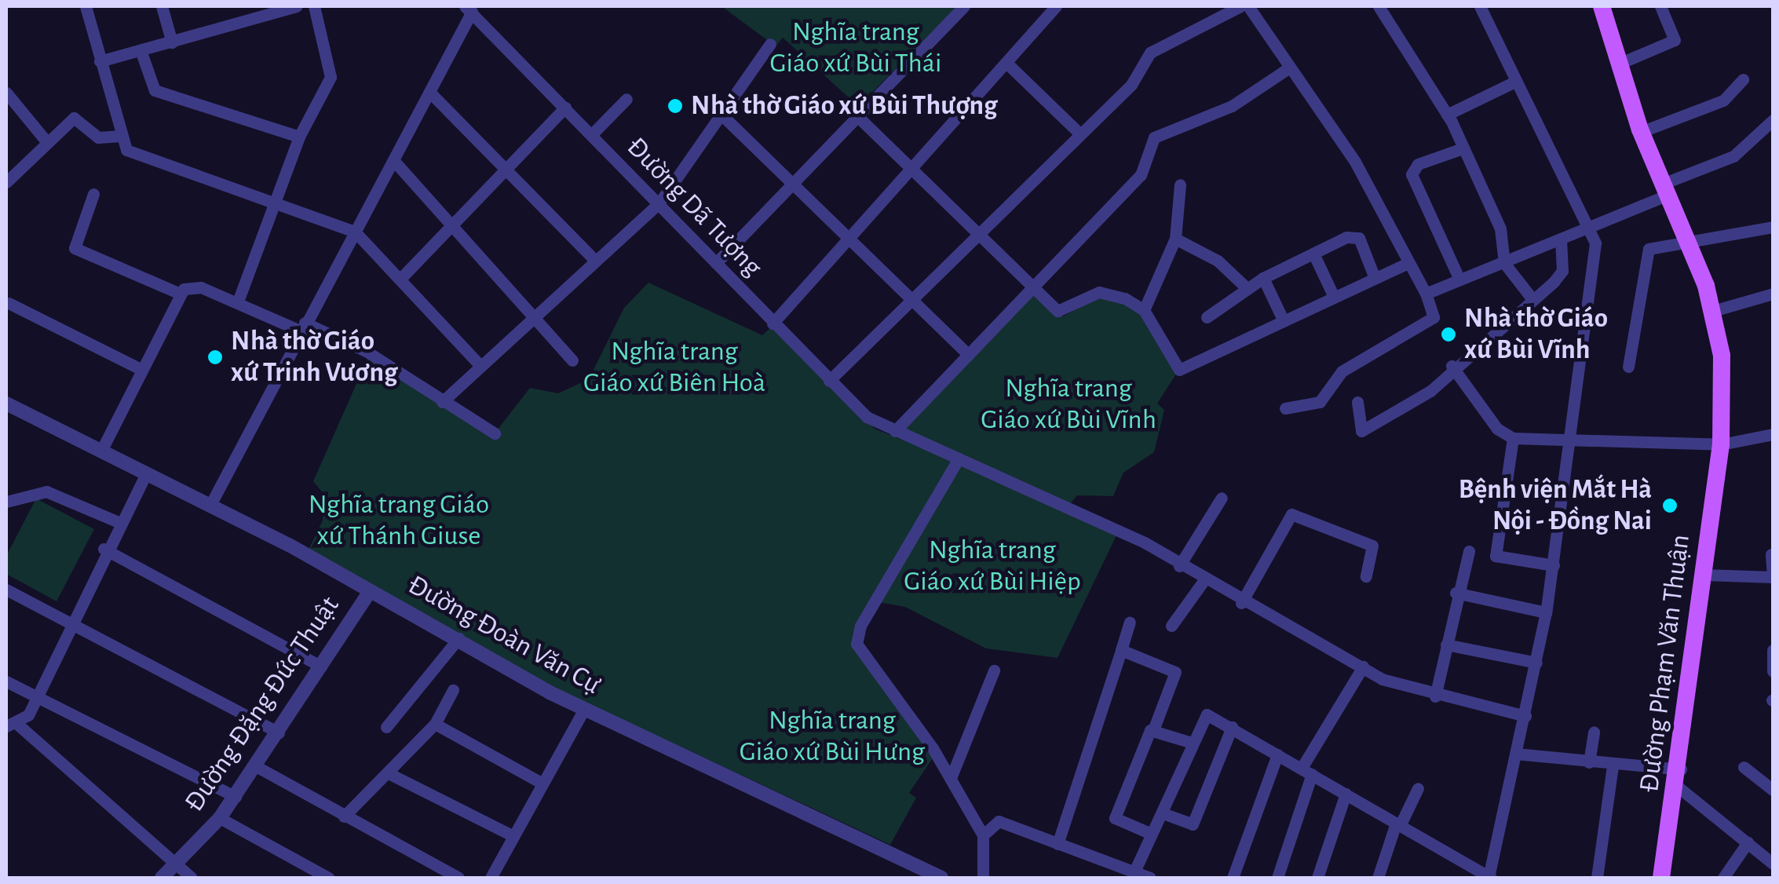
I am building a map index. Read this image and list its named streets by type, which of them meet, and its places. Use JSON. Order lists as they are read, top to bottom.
{
  "streets": {
    "main road": ["Đường Phạm Văn Thuận"],
    "street": ["Đường Dã Tượng", "Đường Đoàn Văn Cự", "Đường Đặng Đức Thuật"]
  },
  "crossings": [
    ["Đường Đoàn Văn Cự", "Đường Đặng Đức Thuật"]
  ],
  "parks": [
    "Nghĩa trang Giáo xứ Bùi Thái",
    "Nghĩa trang Giáo xứ Biên Hoà",
    "Nghĩa trang Giáo xứ Bùi Vĩnh",
    "Nghĩa trang Giáo xứ Thánh Giuse",
    "Nghĩa trang Giáo xứ Bùi Hiệp",
    "Nghĩa trang Giáo xứ Bùi Hưng"
  ],
  "places": [
    "Nhà thờ Giáo xứ Bùi Thượng",
    "Nhà thờ Giáo xứ Bùi Vĩnh",
    "Nhà thờ Giáo xứ Trinh Vương",
    "Bệnh viện Mắt Hà Nội - Đồng Nai"
  ]
}
